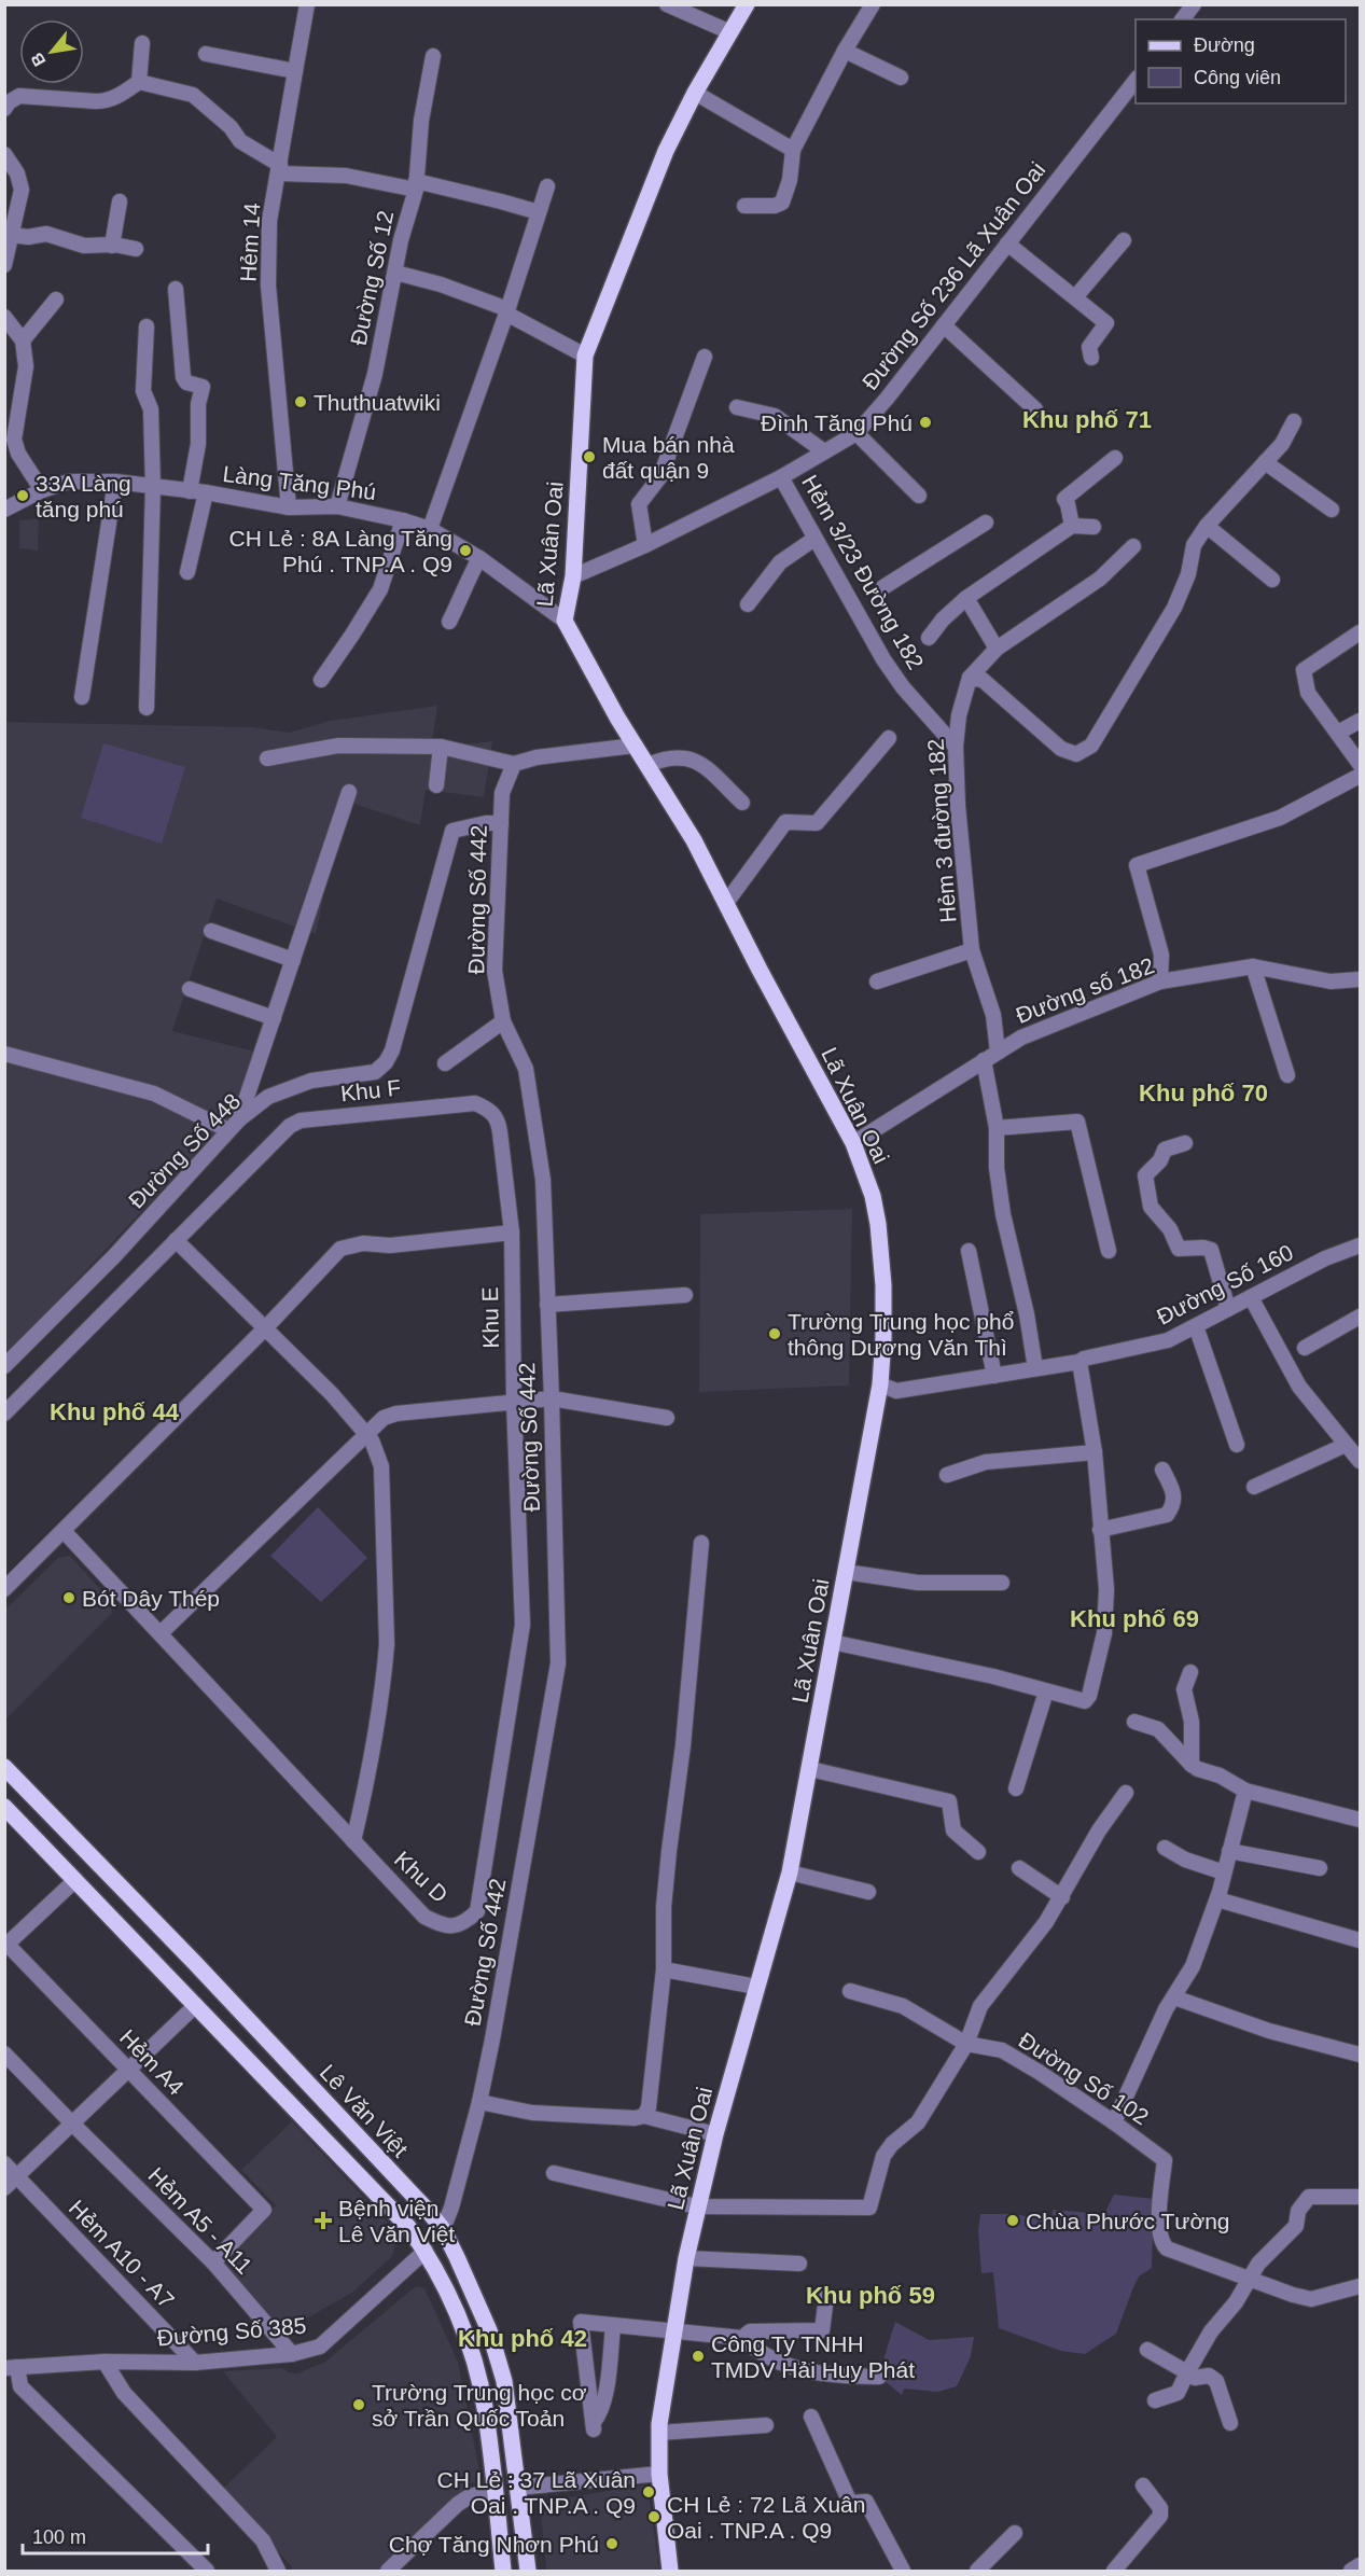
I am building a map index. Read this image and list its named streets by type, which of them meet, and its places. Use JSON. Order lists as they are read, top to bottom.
{
  "streets": {
    "main road": ["Lã Xuân Oai", "Lê Văn Việt"],
    "street": [
      "Hẻm 14",
      "Đường Số 236 Lã Xuân Oai",
      "Đường Số 12",
      "Làng Tăng Phú",
      "Hẻm 3/23 Đường 182",
      "Hẻm 3 đường 182",
      "Đường Số 442",
      "Đường số 182",
      "Khu F",
      "Đường Số 448",
      "Đường Số 160",
      "Khu E",
      "Khu D",
      "Hẻm A4",
      "Đường Số 102",
      "Hẻm A5 - A11",
      "Hẻm A10 - A7",
      "Đường Số 385"
    ]
  },
  "crossings": [
    ["Hẻm 14", "Làng Tăng Phú"],
    ["Đường Số 236 Lã Xuân Oai", "Lã Xuân Oai"],
    ["Đường Số 236 Lã Xuân Oai", "Hẻm 3/23 Đường 182"],
    ["Đường Số 12", "Làng Tăng Phú"],
    ["Làng Tăng Phú", "Lã Xuân Oai"],
    ["Lã Xuân Oai", "Đường Số 160"],
    ["Hẻm 3/23 Đường 182", "Hẻm 3 đường 182"],
    ["Hẻm 3 đường 182", "Đường số 182"],
    ["Đường Số 442", "Đường Số 448"],
    ["Đường Số 442", "Lê Văn Việt"],
    ["Khu F", "Khu E"],
    ["Khu E", "Khu D"],
    ["Hẻm A4", "Hẻm A5 - A11"],
    ["Lê Văn Việt", "Đường Số 385"],
    ["Hẻm A5 - A11", "Đường Số 385"],
    ["Hẻm A10 - A7", "Đường Số 385"]
  ],
  "districts": [
    "Khu phố 71",
    "Khu phố 70",
    "Khu phố 44",
    "Khu phố 69",
    "Khu phố 59",
    "Khu phố 42"
  ],
  "places": {
    "other": [
      "Thuthuatwiki",
      "Đình Tăng Phú",
      "Mua bán nhà đất quận 9",
      "33A Làng tăng phú",
      "CH Lẻ : 8A Làng Tăng Phú . TNP.A . Q9",
      "Trường Trung học phổ thông Dương Văn Thì",
      "Bót Dây Thép",
      "Chùa Phước Tường",
      "Công Ty TNHH TMDV Hải Huy Phát",
      "Trường Trung học cơ sở Trần Quốc Toản",
      "CH Lẻ : 37 Lã Xuân Oai . TNP.A . Q9",
      "CH Lẻ : 72 Lã Xuân Oai . TNP.A . Q9",
      "Chợ Tăng Nhơn Phú"
    ],
    "health": ["Bệnh viện Lê Văn Việt"]
  },
  "legend": ["Đường", "Công viên"],
  "scale_bar": "100 m",
  "north": "bottom left"
}
